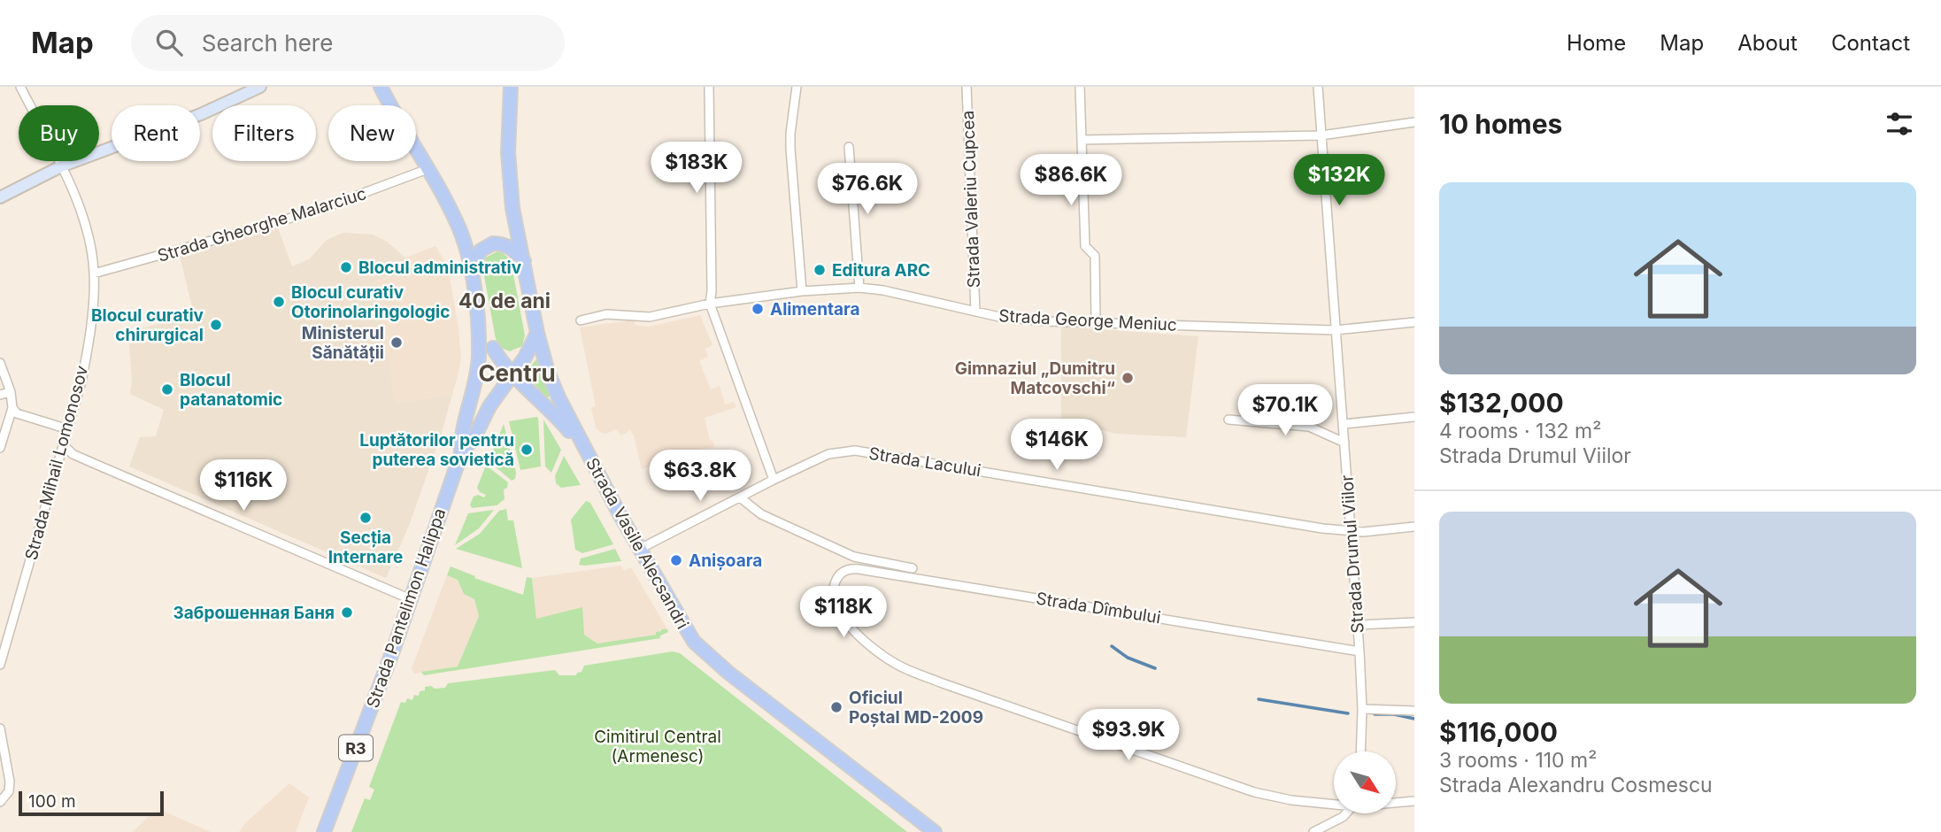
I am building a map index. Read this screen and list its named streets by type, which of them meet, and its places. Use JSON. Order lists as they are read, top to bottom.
{
  "streets": {
    "main road": ["Strada Vasile Alecsandri", "Strada Pantelimon Halippa", "R3"],
    "street": [
      "Strada Valeriu Cupcea",
      "Strada Gheorghe Malarciuc",
      "Strada George Meniuc",
      "Strada Lacului",
      "Strada Mihail Lomonosov",
      "Strada Drumul Viilor",
      "Strada Dîmbului"
    ]
  },
  "crossings": [
    ["Strada Valeriu Cupcea", "Strada George Meniuc"],
    ["Strada Gheorghe Malarciuc", "Strada Mihail Lomonosov"],
    ["Strada Gheorghe Malarciuc", "R3"],
    ["Strada George Meniuc", "Strada Drumul Viilor"],
    ["Strada Lacului", "Strada Vasile Alecsandri"],
    ["Strada Lacului", "Strada Drumul Viilor"],
    ["Strada Vasile Alecsandri", "R3"],
    ["Strada Drumul Viilor", "Strada Dîmbului"],
    ["Strada Pantelimon Halippa", "R3"]
  ],
  "districts": ["40 de ani", "Centru"],
  "parks": ["Cimitirul Central (Armenesc)"],
  "places": [
    "Blocul administrativ",
    "Editura ARC",
    "Blocul curativ Otorinolaringologic",
    "Alimentara",
    "Blocul curativ chirurgical",
    "Ministerul Sănătății",
    "Gimnaziul „Dumitru Matcovschi“",
    "Blocul patanatomic",
    "Luptătorilor pentru puterea sovietică",
    "Secția Internare",
    "Anișoara",
    "Заброшенная Баня",
    "Oficiul Poștal MD-2009"
  ],
  "scale_bar": "100 m",
  "north": "bottom right",
  "page": {
    "header": "Map",
    "search": "Search here",
    "nav": [
      "Home",
      "Map",
      "About",
      "Contact"
    ],
    "heading": "10 homes",
    "chip": [
      "Buy",
      "Rent",
      "Filters",
      "New"
    ],
    "price": [
      "$183K",
      "$86.6K",
      "$132K",
      "$76.6K",
      "$70.1K",
      "$146K",
      "$63.8K",
      "$116K",
      "$118K",
      "$93.9K"
    ],
    "list": [
      {
        "name": "$132,000",
        "note": "4 rooms · 132 m² · Strada Drumul Viilor"
      },
      {
        "name": "$116,000",
        "note": "3 rooms · 110 m² · Strada Alexandru Cosmescu"
      }
    ],
    "scale": "100 m"
  }
}
